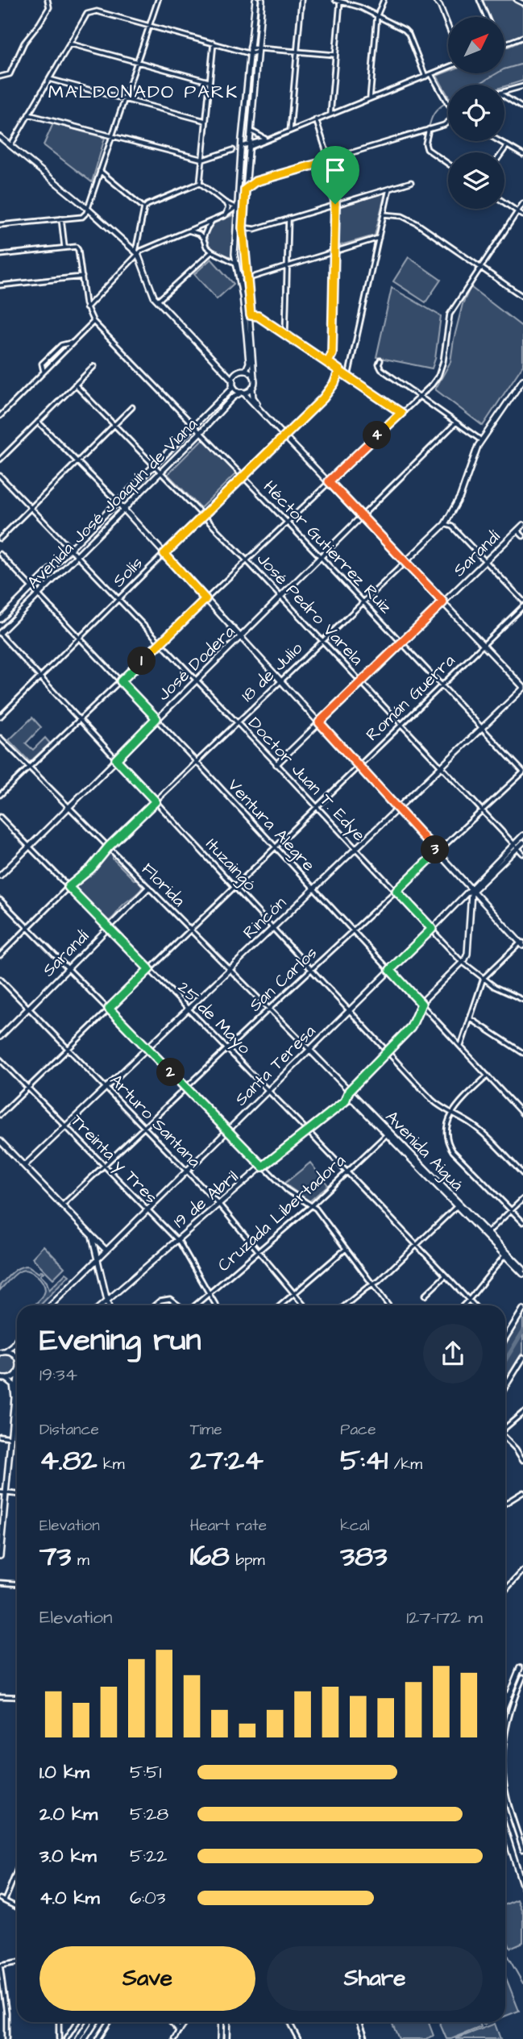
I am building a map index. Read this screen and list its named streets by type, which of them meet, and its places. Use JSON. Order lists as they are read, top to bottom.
{
  "streets": {
    "street": [
      "Avenida José Joaquín de Viana",
      "Héctor Gutierrez Ruiz",
      "Sarandí",
      "Solís",
      "José Pedro Varela",
      "José Dodera",
      "18 de Julio",
      "Román Guerra",
      "Doctor Juan T. Edye",
      "Ventura Alegre",
      "Ituzaingó",
      "Florida",
      "Rincón",
      "San Carlos",
      "25 de Mayo",
      "Santa Teresa",
      "Arturo Santana",
      "Avenida Aiguá",
      "Treinta y Tres",
      "19 de Abril",
      "Cruzada Libertadora"
    ]
  },
  "crossings": [
    ["Avenida José Joaquín de Viana", "Héctor Gutierrez Ruiz"],
    ["Avenida José Joaquín de Viana", "José Pedro Varela"],
    ["Avenida José Joaquín de Viana", "Doctor Juan T. Edye"],
    ["Avenida José Joaquín de Viana", "Ventura Alegre"],
    ["Avenida José Joaquín de Viana", "Ituzaingó"],
    ["Héctor Gutierrez Ruiz", "Sarandí"],
    ["Héctor Gutierrez Ruiz", "Solís"],
    ["Héctor Gutierrez Ruiz", "José Dodera"],
    ["Héctor Gutierrez Ruiz", "18 de Julio"],
    ["Héctor Gutierrez Ruiz", "Román Guerra"],
    ["Héctor Gutierrez Ruiz", "Rincón"],
    ["Héctor Gutierrez Ruiz", "San Carlos"],
    ["Sarandí", "José Pedro Varela"],
    ["Sarandí", "Doctor Juan T. Edye"],
    ["Sarandí", "Florida"],
    ["Sarandí", "25 de Mayo"],
    ["Sarandí", "Arturo Santana"],
    ["Solís", "José Pedro Varela"],
    ["Solís", "Doctor Juan T. Edye"],
    ["Solís", "Ventura Alegre"],
    ["Solís", "Ituzaingó"],
    ["José Pedro Varela", "José Dodera"],
    ["José Pedro Varela", "18 de Julio"],
    ["José Pedro Varela", "Román Guerra"],
    ["José Pedro Varela", "Rincón"],
    ["José Pedro Varela", "San Carlos"],
    ["José Pedro Varela", "Santa Teresa"],
    ["José Dodera", "Doctor Juan T. Edye"],
    ["José Dodera", "Ventura Alegre"],
    ["José Dodera", "Ituzaingó"],
    ["José Dodera", "Florida"],
    ["José Dodera", "25 de Mayo"],
    ["18 de Julio", "Doctor Juan T. Edye"],
    ["18 de Julio", "Ventura Alegre"],
    ["18 de Julio", "Ituzaingó"],
    ["18 de Julio", "Florida"],
    ["18 de Julio", "25 de Mayo"],
    ["Román Guerra", "Doctor Juan T. Edye"],
    ["Román Guerra", "Ventura Alegre"],
    ["Román Guerra", "Ituzaingó"],
    ["Román Guerra", "Florida"],
    ["Román Guerra", "25 de Mayo"],
    ["Román Guerra", "Arturo Santana"],
    ["Román Guerra", "Treinta y Tres"],
    ["Doctor Juan T. Edye", "Rincón"],
    ["Doctor Juan T. Edye", "San Carlos"],
    ["Doctor Juan T. Edye", "Santa Teresa"],
    ["Ventura Alegre", "Rincón"],
    ["Ventura Alegre", "San Carlos"],
    ["Ventura Alegre", "Santa Teresa"],
    ["Ituzaingó", "Rincón"],
    ["Ituzaingó", "San Carlos"],
    ["Ituzaingó", "Santa Teresa"],
    ["Florida", "Rincón"],
    ["Florida", "San Carlos"],
    ["Florida", "Santa Teresa"],
    ["Florida", "Avenida Aiguá"],
    ["Rincón", "25 de Mayo"],
    ["Rincón", "Arturo Santana"],
    ["Rincón", "Treinta y Tres"],
    ["San Carlos", "25 de Mayo"],
    ["San Carlos", "Arturo Santana"],
    ["San Carlos", "Treinta y Tres"],
    ["25 de Mayo", "Santa Teresa"],
    ["25 de Mayo", "19 de Abril"],
    ["25 de Mayo", "Cruzada Libertadora"],
    ["Santa Teresa", "Arturo Santana"],
    ["Santa Teresa", "Avenida Aiguá"],
    ["Santa Teresa", "Treinta y Tres"],
    ["Arturo Santana", "19 de Abril"],
    ["Arturo Santana", "Cruzada Libertadora"],
    ["Avenida Aiguá", "19 de Abril"],
    ["Avenida Aiguá", "Cruzada Libertadora"],
    ["Treinta y Tres", "19 de Abril"],
    ["Treinta y Tres", "Cruzada Libertadora"]
  ],
  "districts": ["MALDONADO PARK"],
  "north": "top right",
  "page": {
    "pins": [
      "4",
      "1",
      "3",
      "2"
    ],
    "heading": ["Evening run", "19:34"],
    "stats": [
      ["Distance", "4.82 km"],
      ["Time", "27:24"],
      ["Pace", "5:41 /km"],
      ["Elevation", "73 m"],
      ["Heart rate", "168 bpm"],
      ["kcal", "383"]
    ],
    "chart": ["Elevation", "127–172 m"],
    "list": [
      {
        "name": "1.0 km",
        "note": "5:51"
      },
      {
        "name": "2.0 km",
        "note": "5:28"
      },
      {
        "name": "3.0 km",
        "note": "5:22"
      },
      {
        "name": "4.0 km",
        "note": "6:03"
      }
    ],
    "buttons": ["Save", "Share"]
  }
}
